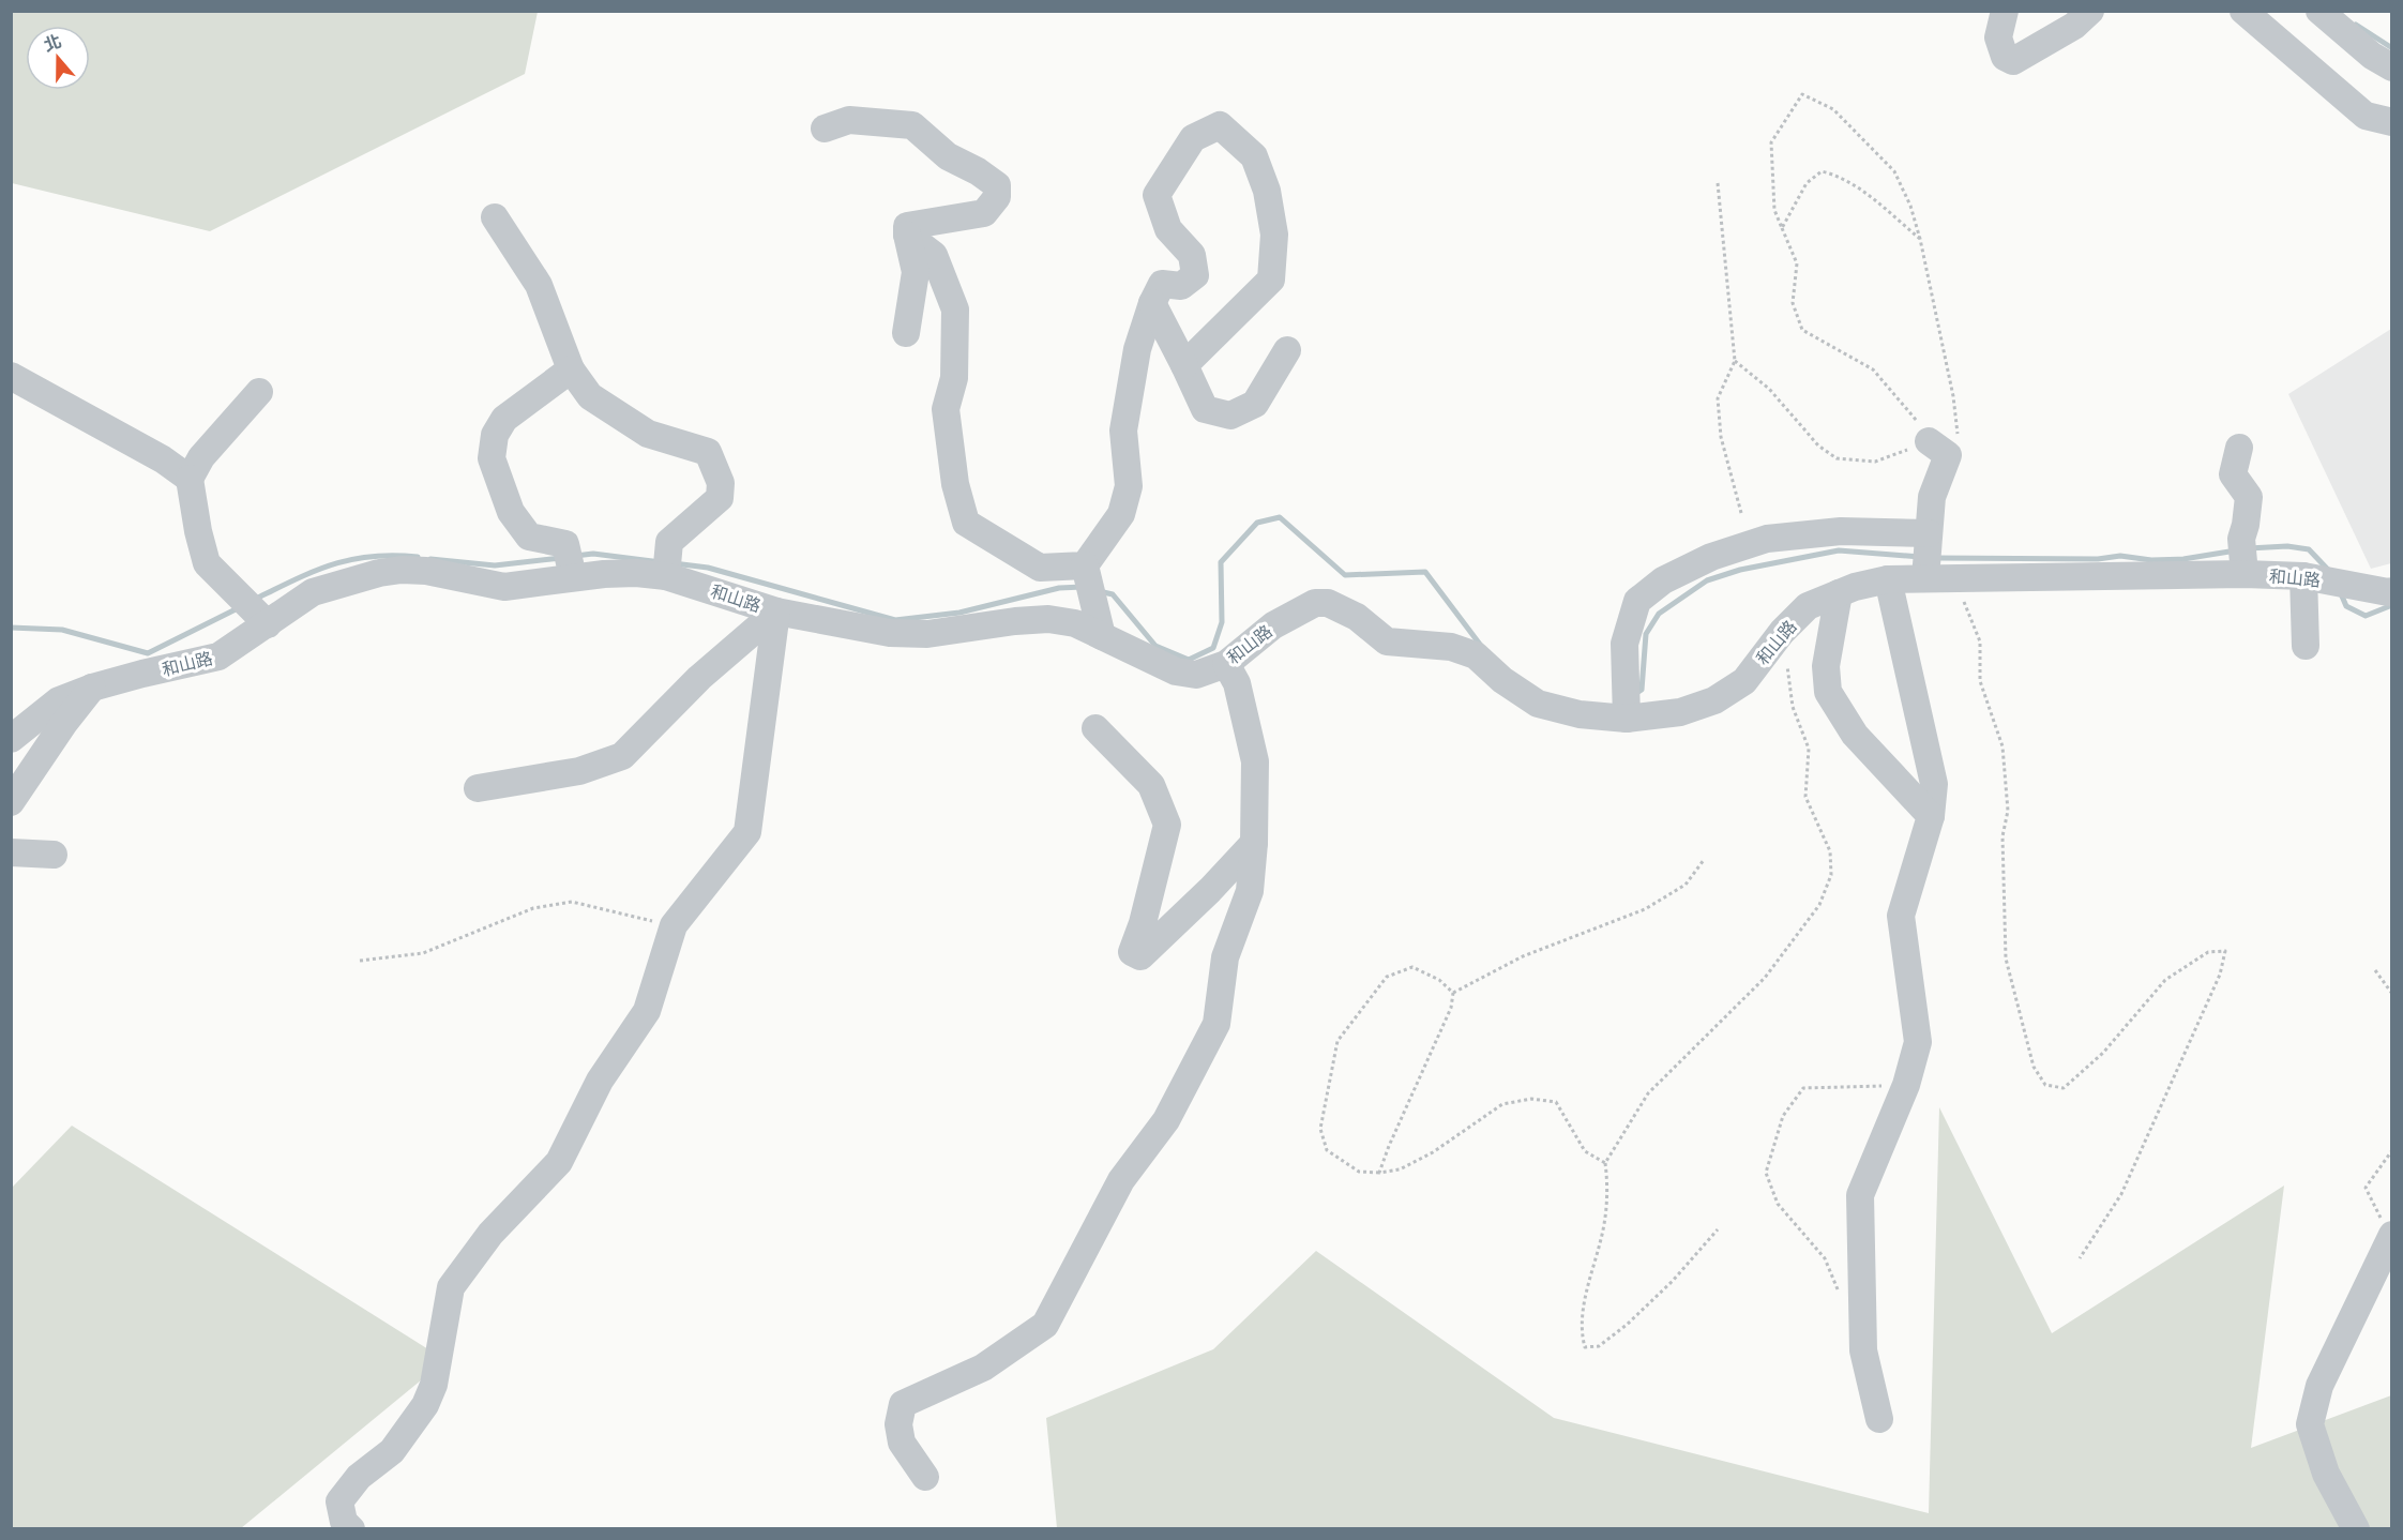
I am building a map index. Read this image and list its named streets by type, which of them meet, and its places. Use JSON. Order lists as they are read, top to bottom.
{
  "streets": {
    "street": ["和山路"]
  },
  "north": "top"
}
